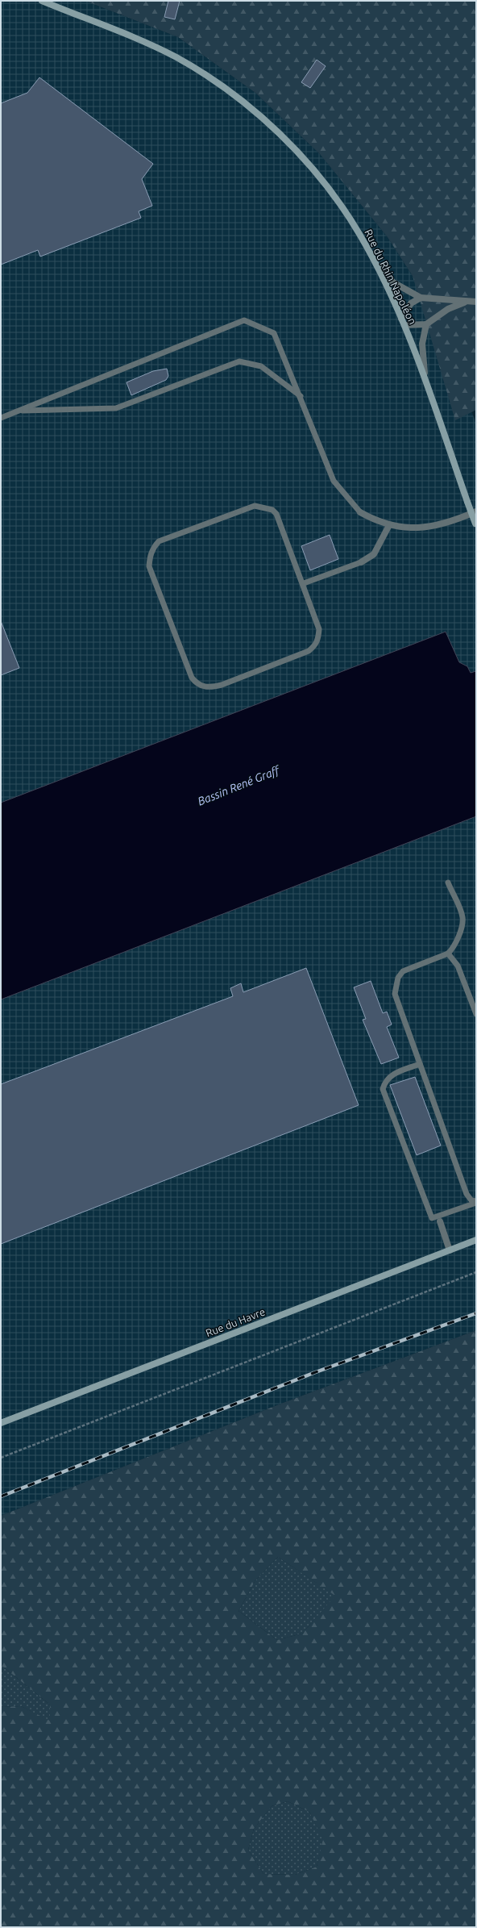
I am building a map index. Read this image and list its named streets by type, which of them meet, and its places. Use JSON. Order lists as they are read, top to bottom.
{
  "streets": {
    "main road": ["Rue du Rhin Napoléon", "Rue du Havre"]
  },
  "water": ["Bassin René Graff"]
}
